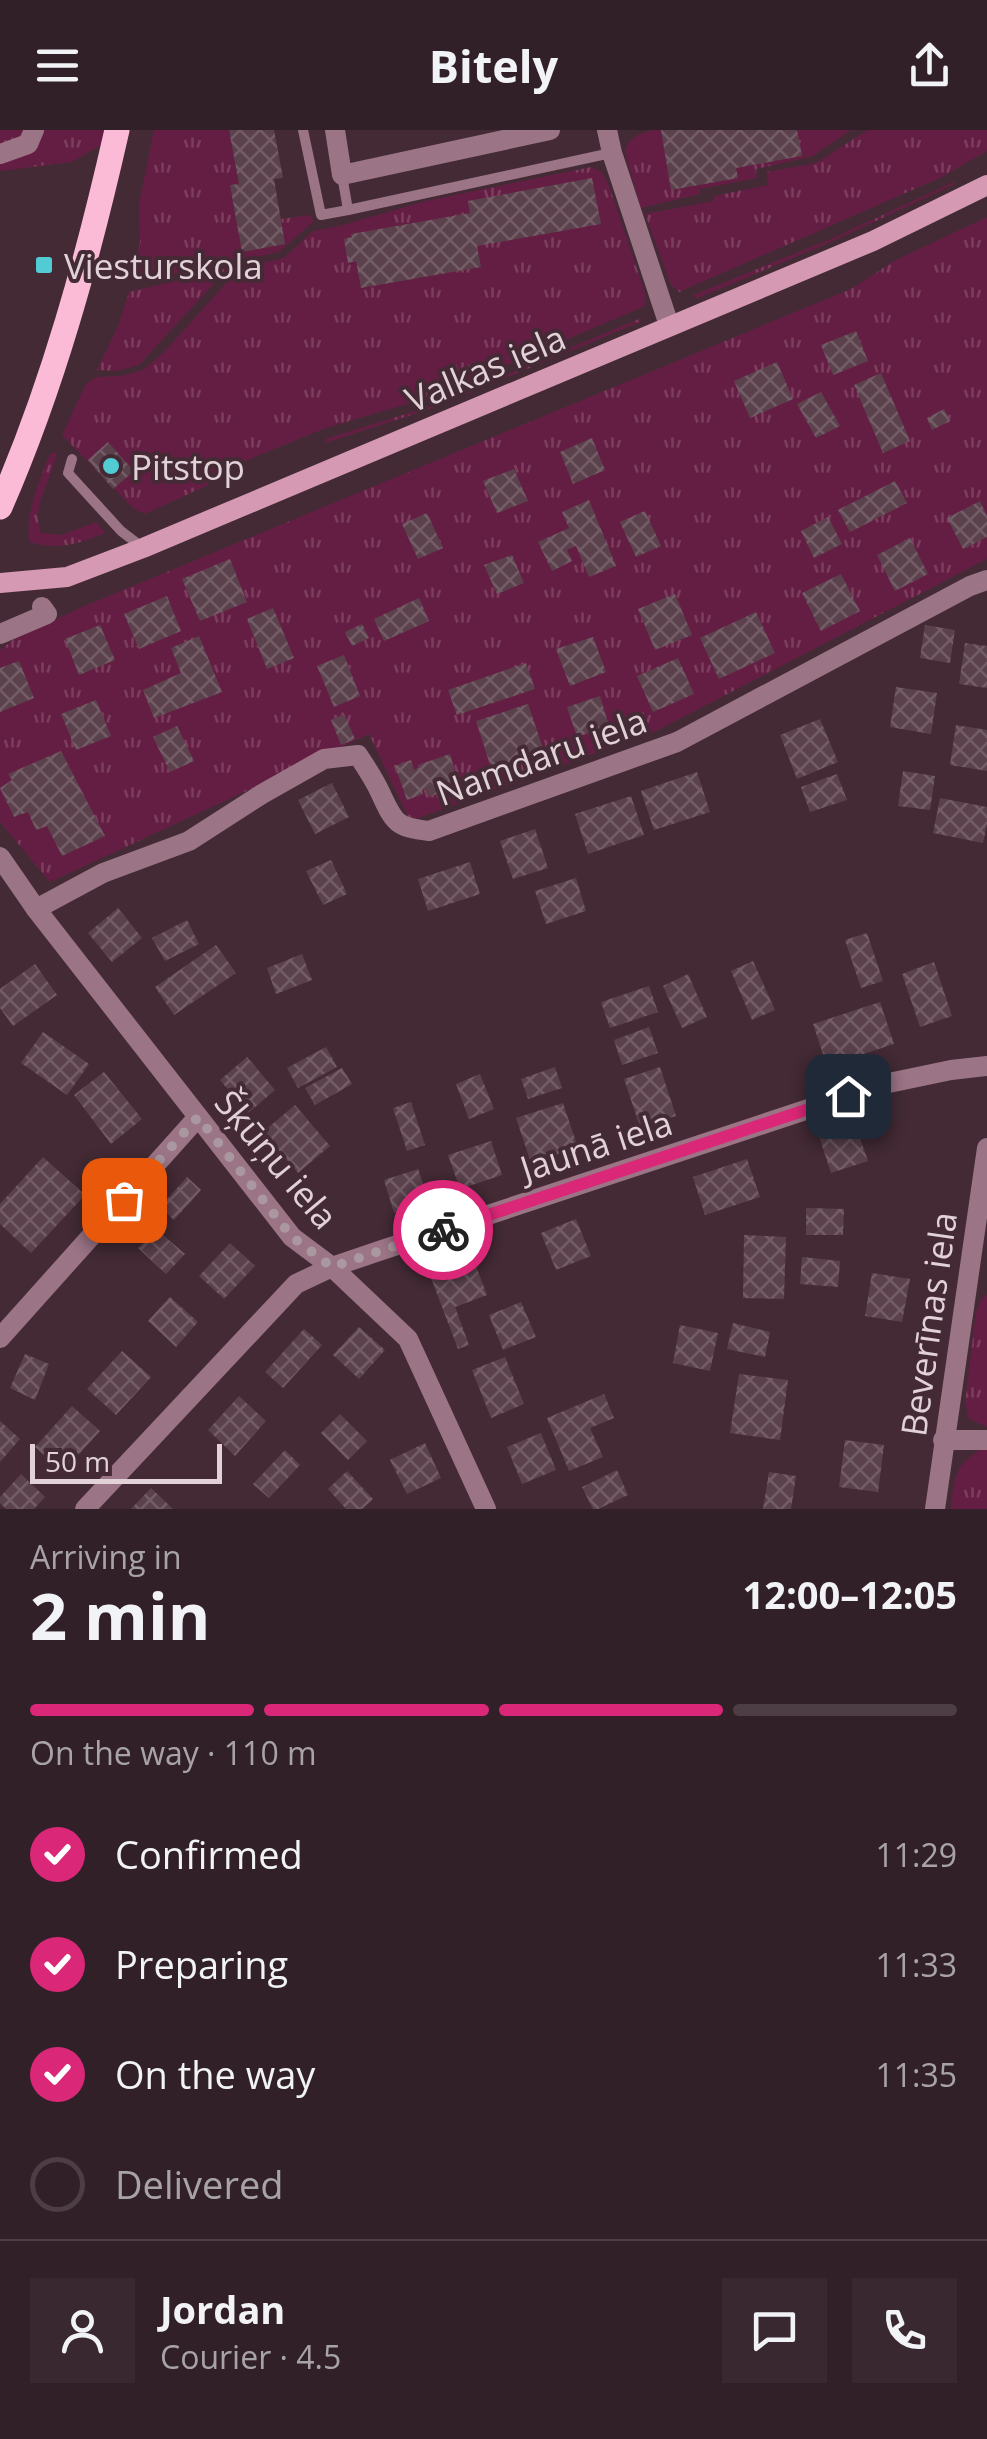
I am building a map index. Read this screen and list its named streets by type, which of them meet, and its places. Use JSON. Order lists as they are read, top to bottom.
{
  "streets": {
    "main road": ["Valkas iela"],
    "street": [
      "Namdaru iela",
      "Jaunā iela",
      "Šķūņu iela",
      "Beverīnas iela"
    ]
  },
  "crossings": [
    ["Namdaru iela", "Šķūņu iela"],
    ["Jaunā iela", "Šķūņu iela"]
  ],
  "places": {
    "transit": ["Viesturskola"],
    "other": ["Pitstop"]
  },
  "scale_bar": "50 m",
  "page": {
    "header": "Bitely",
    "scale": "50 m",
    "heading": ["2 min", "Arriving in", "12:00–12:05"],
    "panel": ["Jordan", "Courier · 4.5"],
    "bar": "On the way · 110 m",
    "list": [
      ["Confirmed", "11:29"],
      ["Preparing", "11:33"],
      ["On the way", "11:35"],
      "Delivered"
    ]
  }
}
